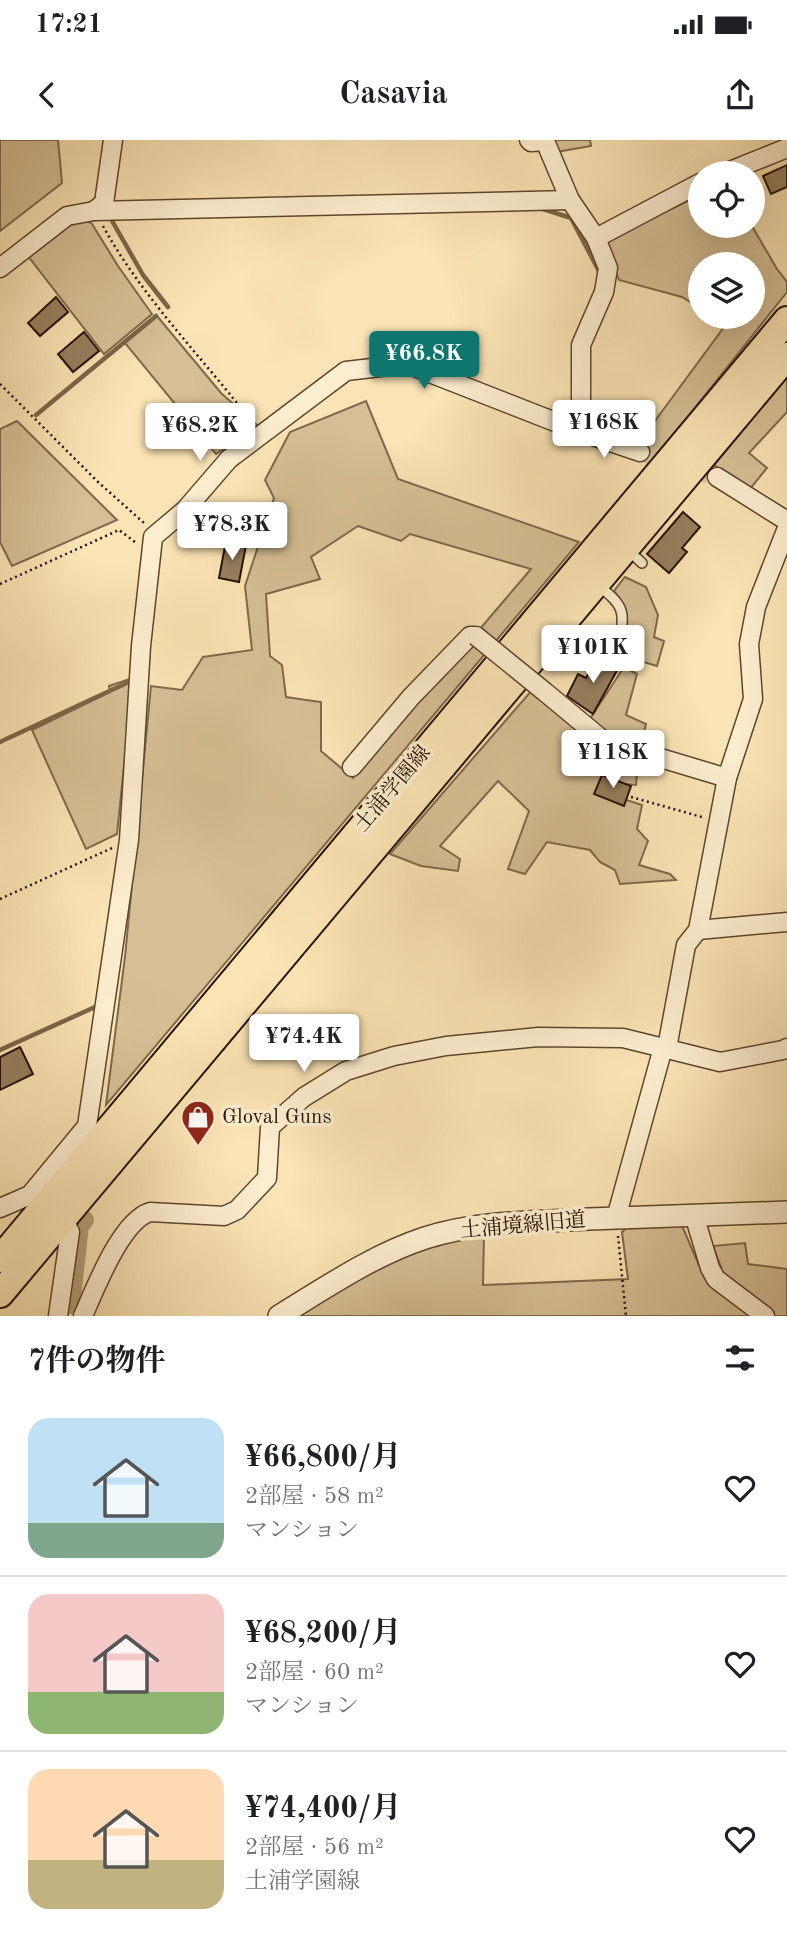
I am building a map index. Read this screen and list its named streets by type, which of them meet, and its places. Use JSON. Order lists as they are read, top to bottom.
{
  "streets": {
    "main road": ["土浦学園線"],
    "street": ["土浦境線旧道"]
  },
  "places": {
    "shop": ["Gloval Guns"]
  },
  "page": {
    "status": "17:21",
    "header": "Casavia",
    "price": [
      "¥66.8K",
      "¥168K",
      "¥68.2K",
      "¥78.3K",
      "¥101K",
      "¥118K",
      "¥74.4K"
    ],
    "heading": "7件の物件",
    "list": [
      {
        "name": "¥66,800/月",
        "note": "2部屋 · 58 m² · マンション"
      },
      {
        "name": "¥68,200/月",
        "note": "2部屋 · 60 m² · マンション"
      },
      {
        "name": "¥74,400/月",
        "note": "2部屋 · 56 m² · 土浦学園線"
      }
    ]
  }
}
